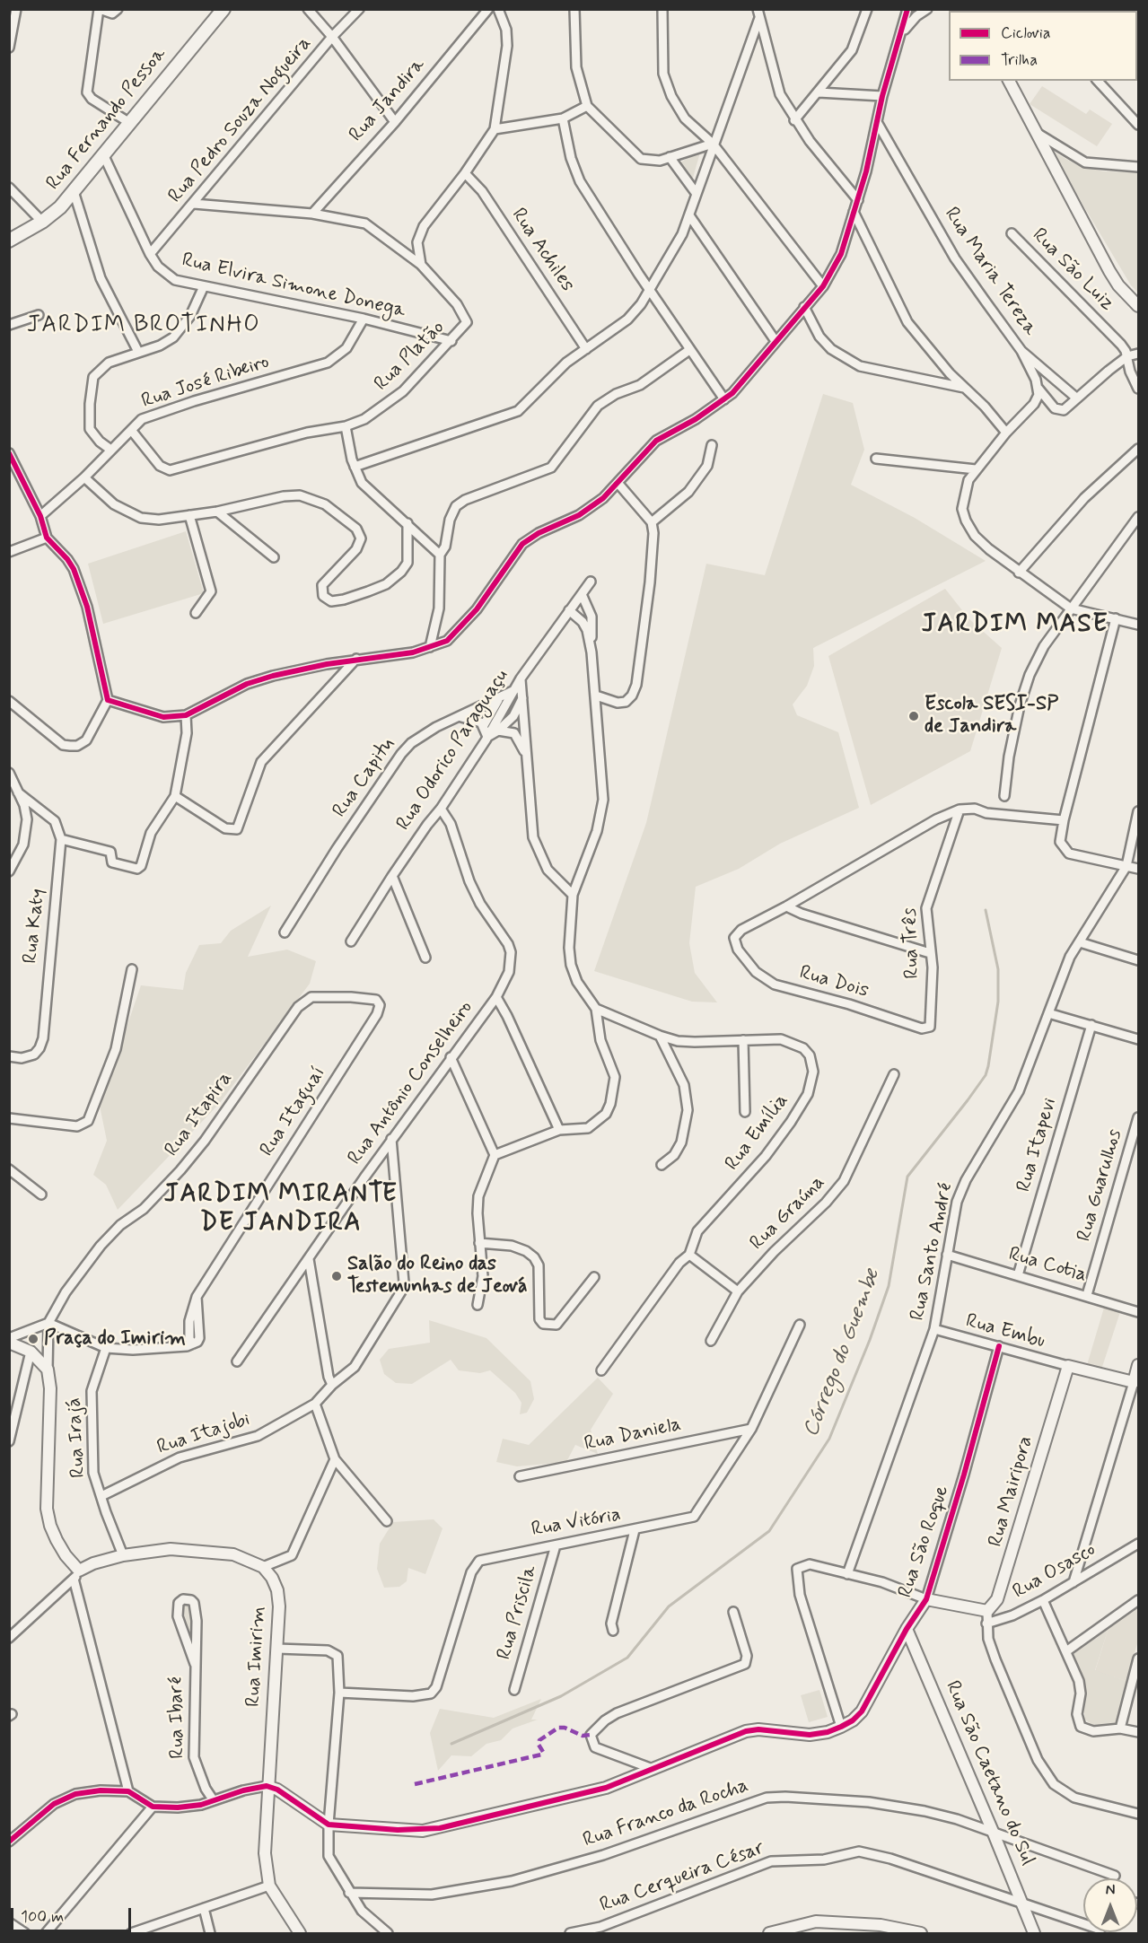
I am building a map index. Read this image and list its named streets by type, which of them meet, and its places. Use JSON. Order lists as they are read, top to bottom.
{
  "streets": {
    "main road": ["Rua Fernando Pessoa"],
    "street": [
      "Rua Jandira",
      "Rua Pedro Souza Nogueira",
      "Rua Achiles",
      "Rua São Luiz",
      "Rua Maria Tereza",
      "Rua Elvira Simone Donega",
      "Rua Platão",
      "Rua José Ribeiro",
      "Rua Odorico Paraguaçu",
      "Rua Capitu",
      "Rua Katy",
      "Rua Três",
      "Rua Dois",
      "Rua Antônio Conselheiro",
      "Rua Itaguaí",
      "Rua Itapira",
      "Rua Emília",
      "Rua Itapevi",
      "Rua Guarulhos",
      "Rua Graúna",
      "Rua Santo André",
      "Rua Cotia",
      "Rua Embu",
      "Rua Itajobi",
      "Rua Daniela",
      "Rua Irajá",
      "Rua Mairipora",
      "Rua Vitória",
      "Rua São Roque",
      "Rua Osasco",
      "Rua Priscila",
      "Rua Imirim",
      "Rua Ibaré",
      "Rua São Caetano do Sul",
      "Rua Franco da Rocha",
      "Rua Cerqueira César"
    ]
  },
  "crossings": [
    ["Rua Jandira", "Rua Platão"],
    ["Rua Fernando Pessoa", "Rua Elvira Simone Donega"],
    ["Rua Pedro Souza Nogueira", "Rua Elvira Simone Donega"],
    ["Rua Pedro Souza Nogueira", "Rua Platão"],
    ["Rua Elvira Simone Donega", "Rua Platão"],
    ["Rua Elvira Simone Donega", "Rua José Ribeiro"],
    ["Rua Platão", "Rua José Ribeiro"],
    ["Rua Odorico Paraguaçu", "Rua Capitu"],
    ["Rua Odorico Paraguaçu", "Rua Antônio Conselheiro"],
    ["Rua Três", "Rua Dois"],
    ["Rua Antônio Conselheiro", "Rua Itajobi"],
    ["Rua Itaguaí", "Rua Itapira"],
    ["Rua Itaguaí", "Rua Irajá"],
    ["Rua Itapevi", "Rua Cotia"],
    ["Rua Guarulhos", "Rua Cotia"],
    ["Rua Santo André", "Rua Cotia"],
    ["Rua Santo André", "Rua Embu"],
    ["Rua Embu", "Rua Mairipora"],
    ["Rua Embu", "Rua São Roque"],
    ["Rua Itajobi", "Rua Irajá"],
    ["Rua Daniela", "Rua Vitória"],
    ["Rua Mairipora", "Rua Osasco"],
    ["Rua Vitória", "Rua Priscila"],
    ["Rua São Roque", "Rua São Caetano do Sul"],
    ["Rua São Caetano do Sul", "Rua Franco da Rocha"],
    ["Rua São Caetano do Sul", "Rua Cerqueira César"]
  ],
  "districts": ["JARDIM BROTINHO", "JARDIM MASE", "JARDIM MIRANTE DE JANDIRA"],
  "water": ["Córrego do Guembe"],
  "places": ["Escola SESI-SP de Jandira", "Salão do Reino das Testemunhas de Jeová", "Praça do Imirim"],
  "legend": ["Ciclovia", "Trilha"],
  "scale_bar": "100 m",
  "north": "top"
}
